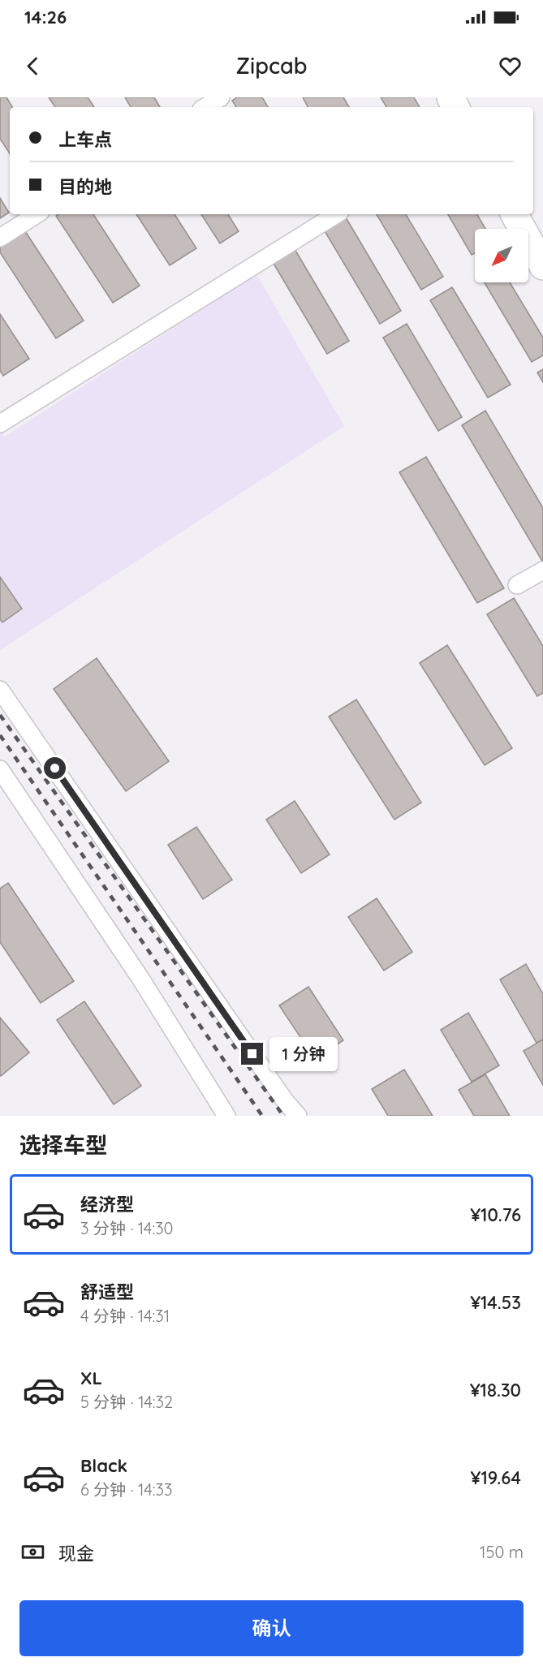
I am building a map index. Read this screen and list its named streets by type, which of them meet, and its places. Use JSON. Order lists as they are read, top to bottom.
{
  "north": "bottom left",
  "page": {
    "status": "14:26",
    "header": "Zipcab",
    "banner": ["上车点", "目的地"],
    "bubble": "1 分钟",
    "heading": "选择车型",
    "list": [
      {
        "name": "经济型",
        "note": "3 分钟 · 14:30",
        "value": "¥10.76"
      },
      {
        "name": "舒适型",
        "note": "4 分钟 · 14:31",
        "value": "¥14.53"
      },
      {
        "name": "XL",
        "note": "5 分钟 · 14:32",
        "value": "¥18.30"
      },
      {
        "name": "Black",
        "note": "6 分钟 · 14:33",
        "value": "¥19.64"
      }
    ],
    "pay": ["现金", "150 m"],
    "buttons": "确认"
  }
}
